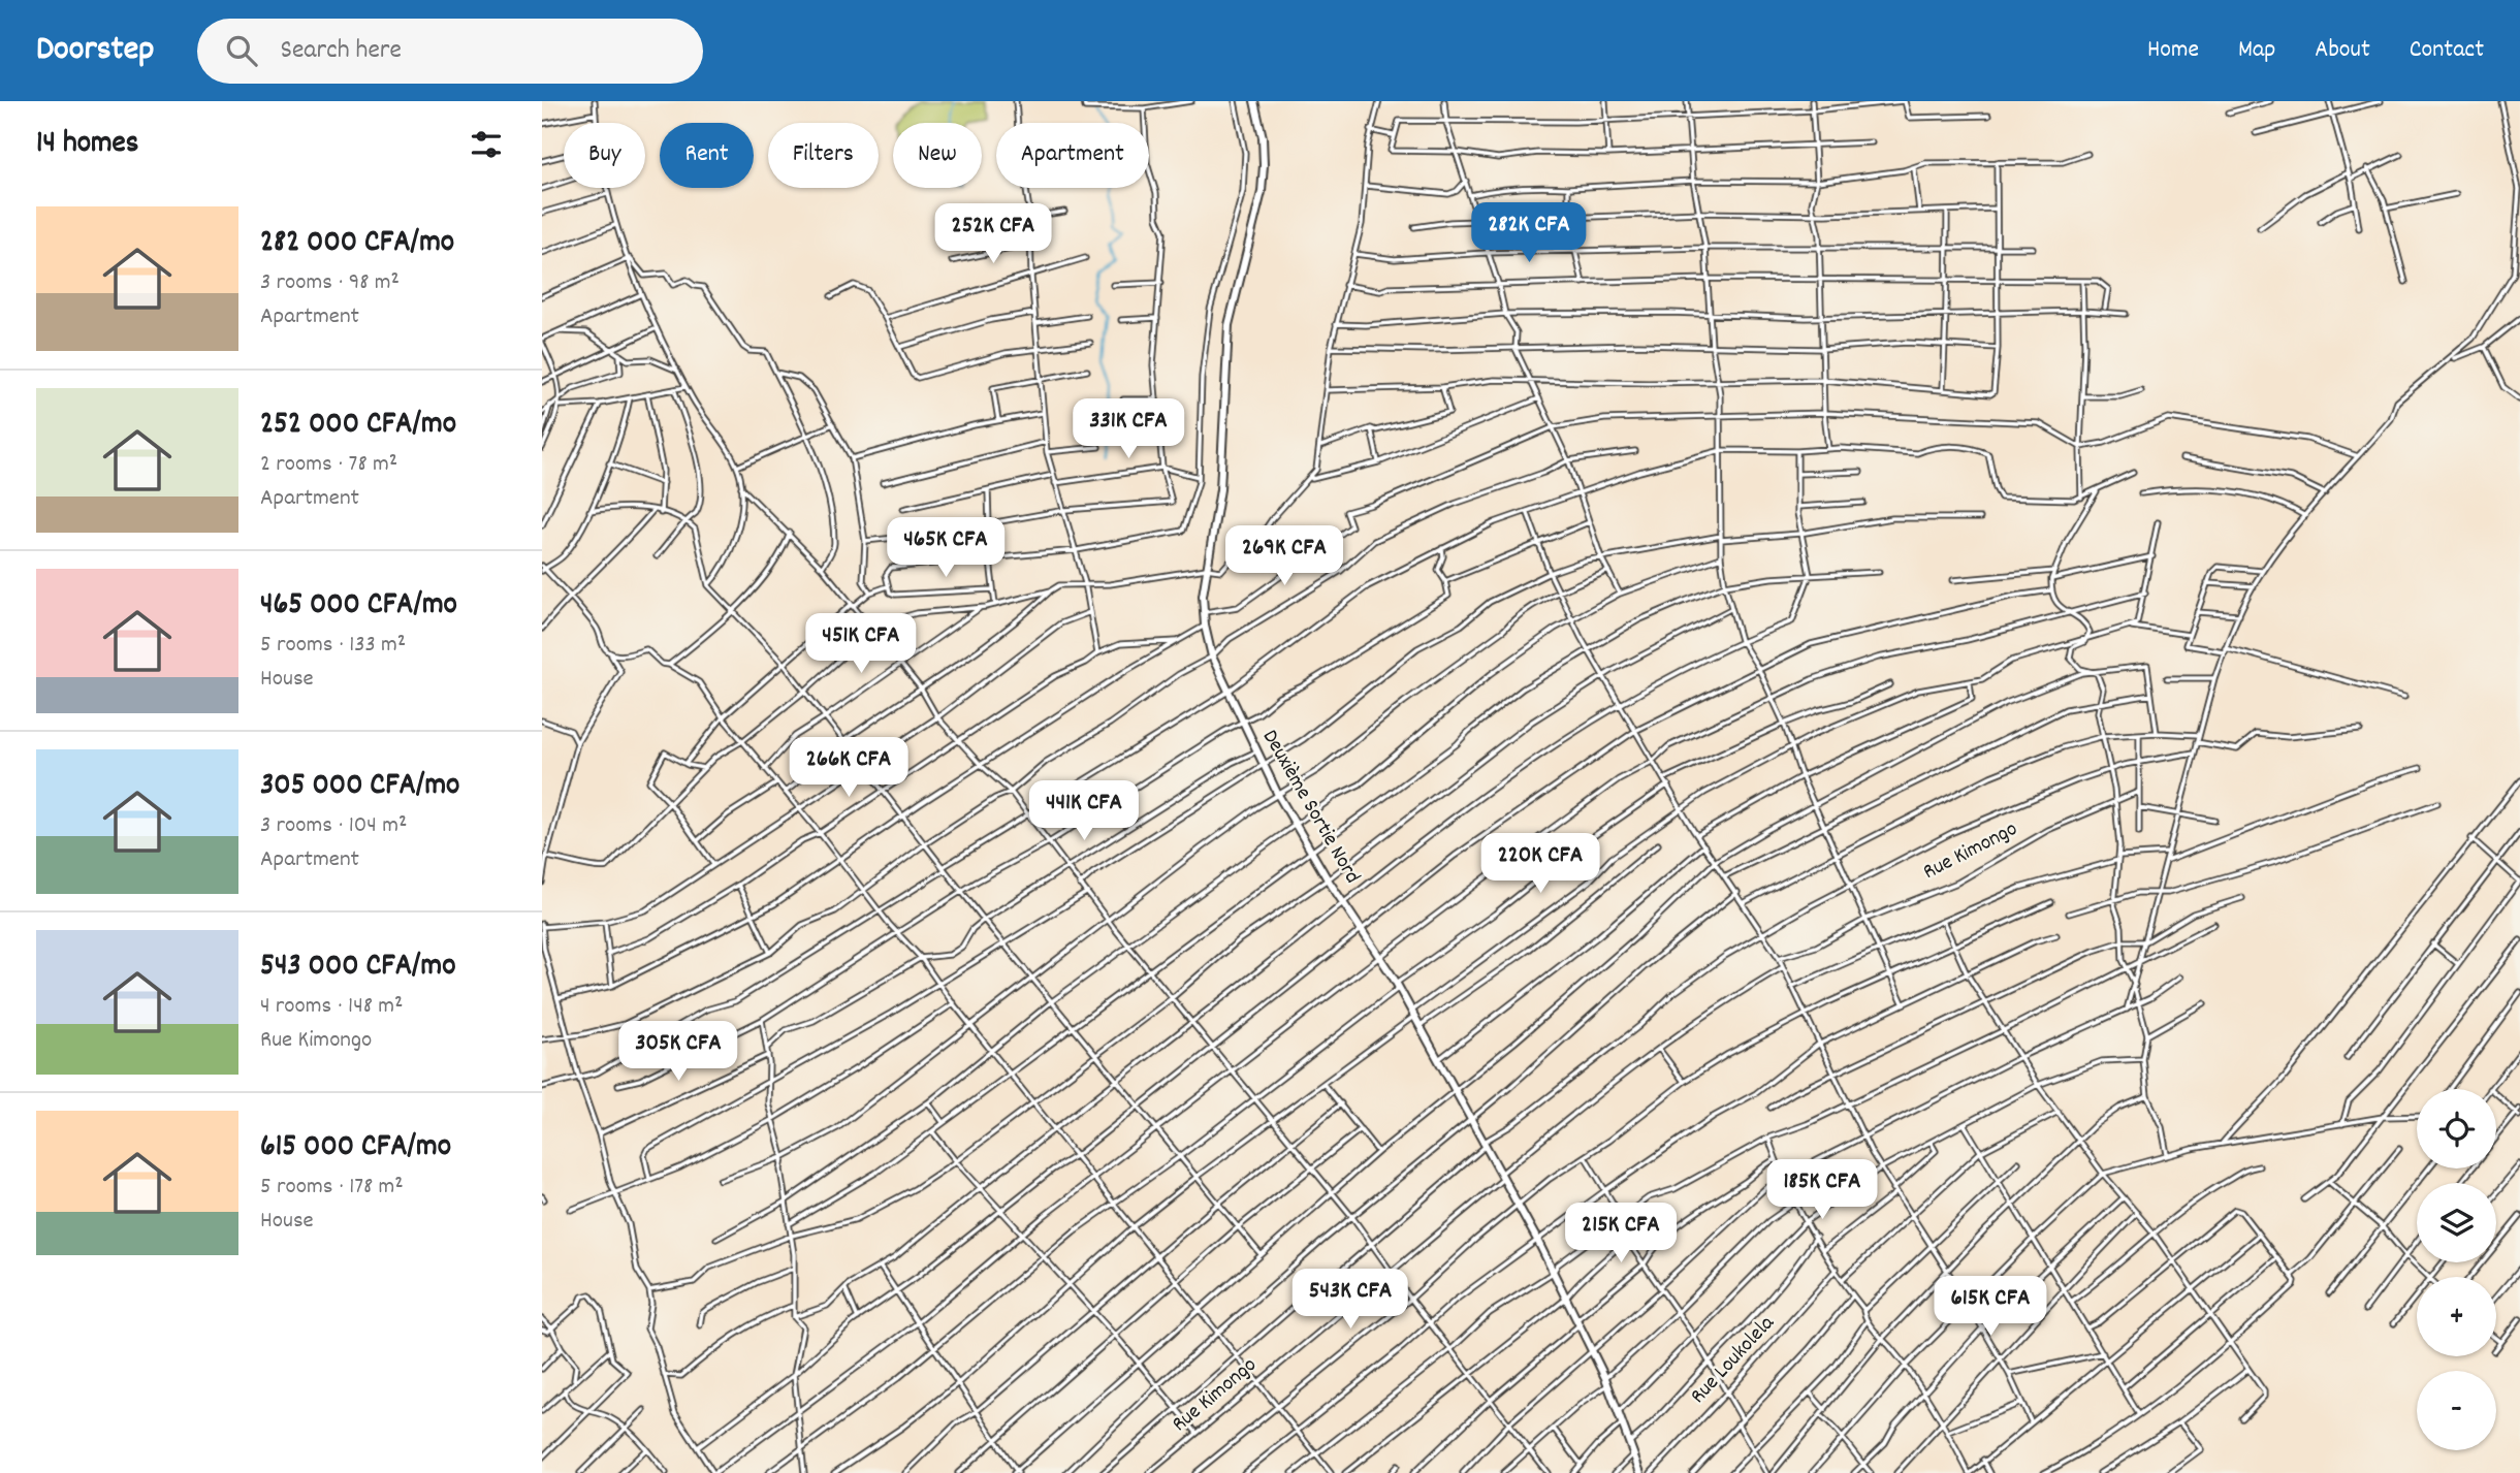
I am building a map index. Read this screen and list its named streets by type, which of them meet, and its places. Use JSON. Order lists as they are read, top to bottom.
{
  "streets": {
    "main road": ["Deuxième Sortie Nord"],
    "street": ["Rue Kimongo", "Rue Loukolela"]
  },
  "crossings": [
    ["Deuxième Sortie Nord", "Rue Kimongo"]
  ],
  "page": {
    "header": "Doorstep",
    "search": "Search here",
    "nav": [
      "Home",
      "Map",
      "About",
      "Contact"
    ],
    "heading": "14 homes",
    "chip": [
      "Buy",
      "Rent",
      "Filters",
      "New",
      "Apartment"
    ],
    "list": [
      {
        "name": "282 000 CFA/mo",
        "note": "3 rooms · 98 m² · Apartment"
      },
      {
        "name": "252 000 CFA/mo",
        "note": "2 rooms · 78 m² · Apartment"
      },
      {
        "name": "465 000 CFA/mo",
        "note": "5 rooms · 133 m² · House"
      },
      {
        "name": "305 000 CFA/mo",
        "note": "3 rooms · 104 m² · Apartment"
      },
      {
        "name": "543 000 CFA/mo",
        "note": "4 rooms · 148 m² · Rue Kimongo"
      },
      {
        "name": "615 000 CFA/mo",
        "note": "5 rooms · 178 m² · House"
      }
    ],
    "price": [
      "282K CFA",
      "252K CFA",
      "331K CFA",
      "465K CFA",
      "269K CFA",
      "451K CFA",
      "266K CFA",
      "441K CFA",
      "220K CFA",
      "305K CFA",
      "185K CFA",
      "215K CFA",
      "543K CFA",
      "615K CFA"
    ],
    "map_buttons": ["+", "−"]
  }
}
